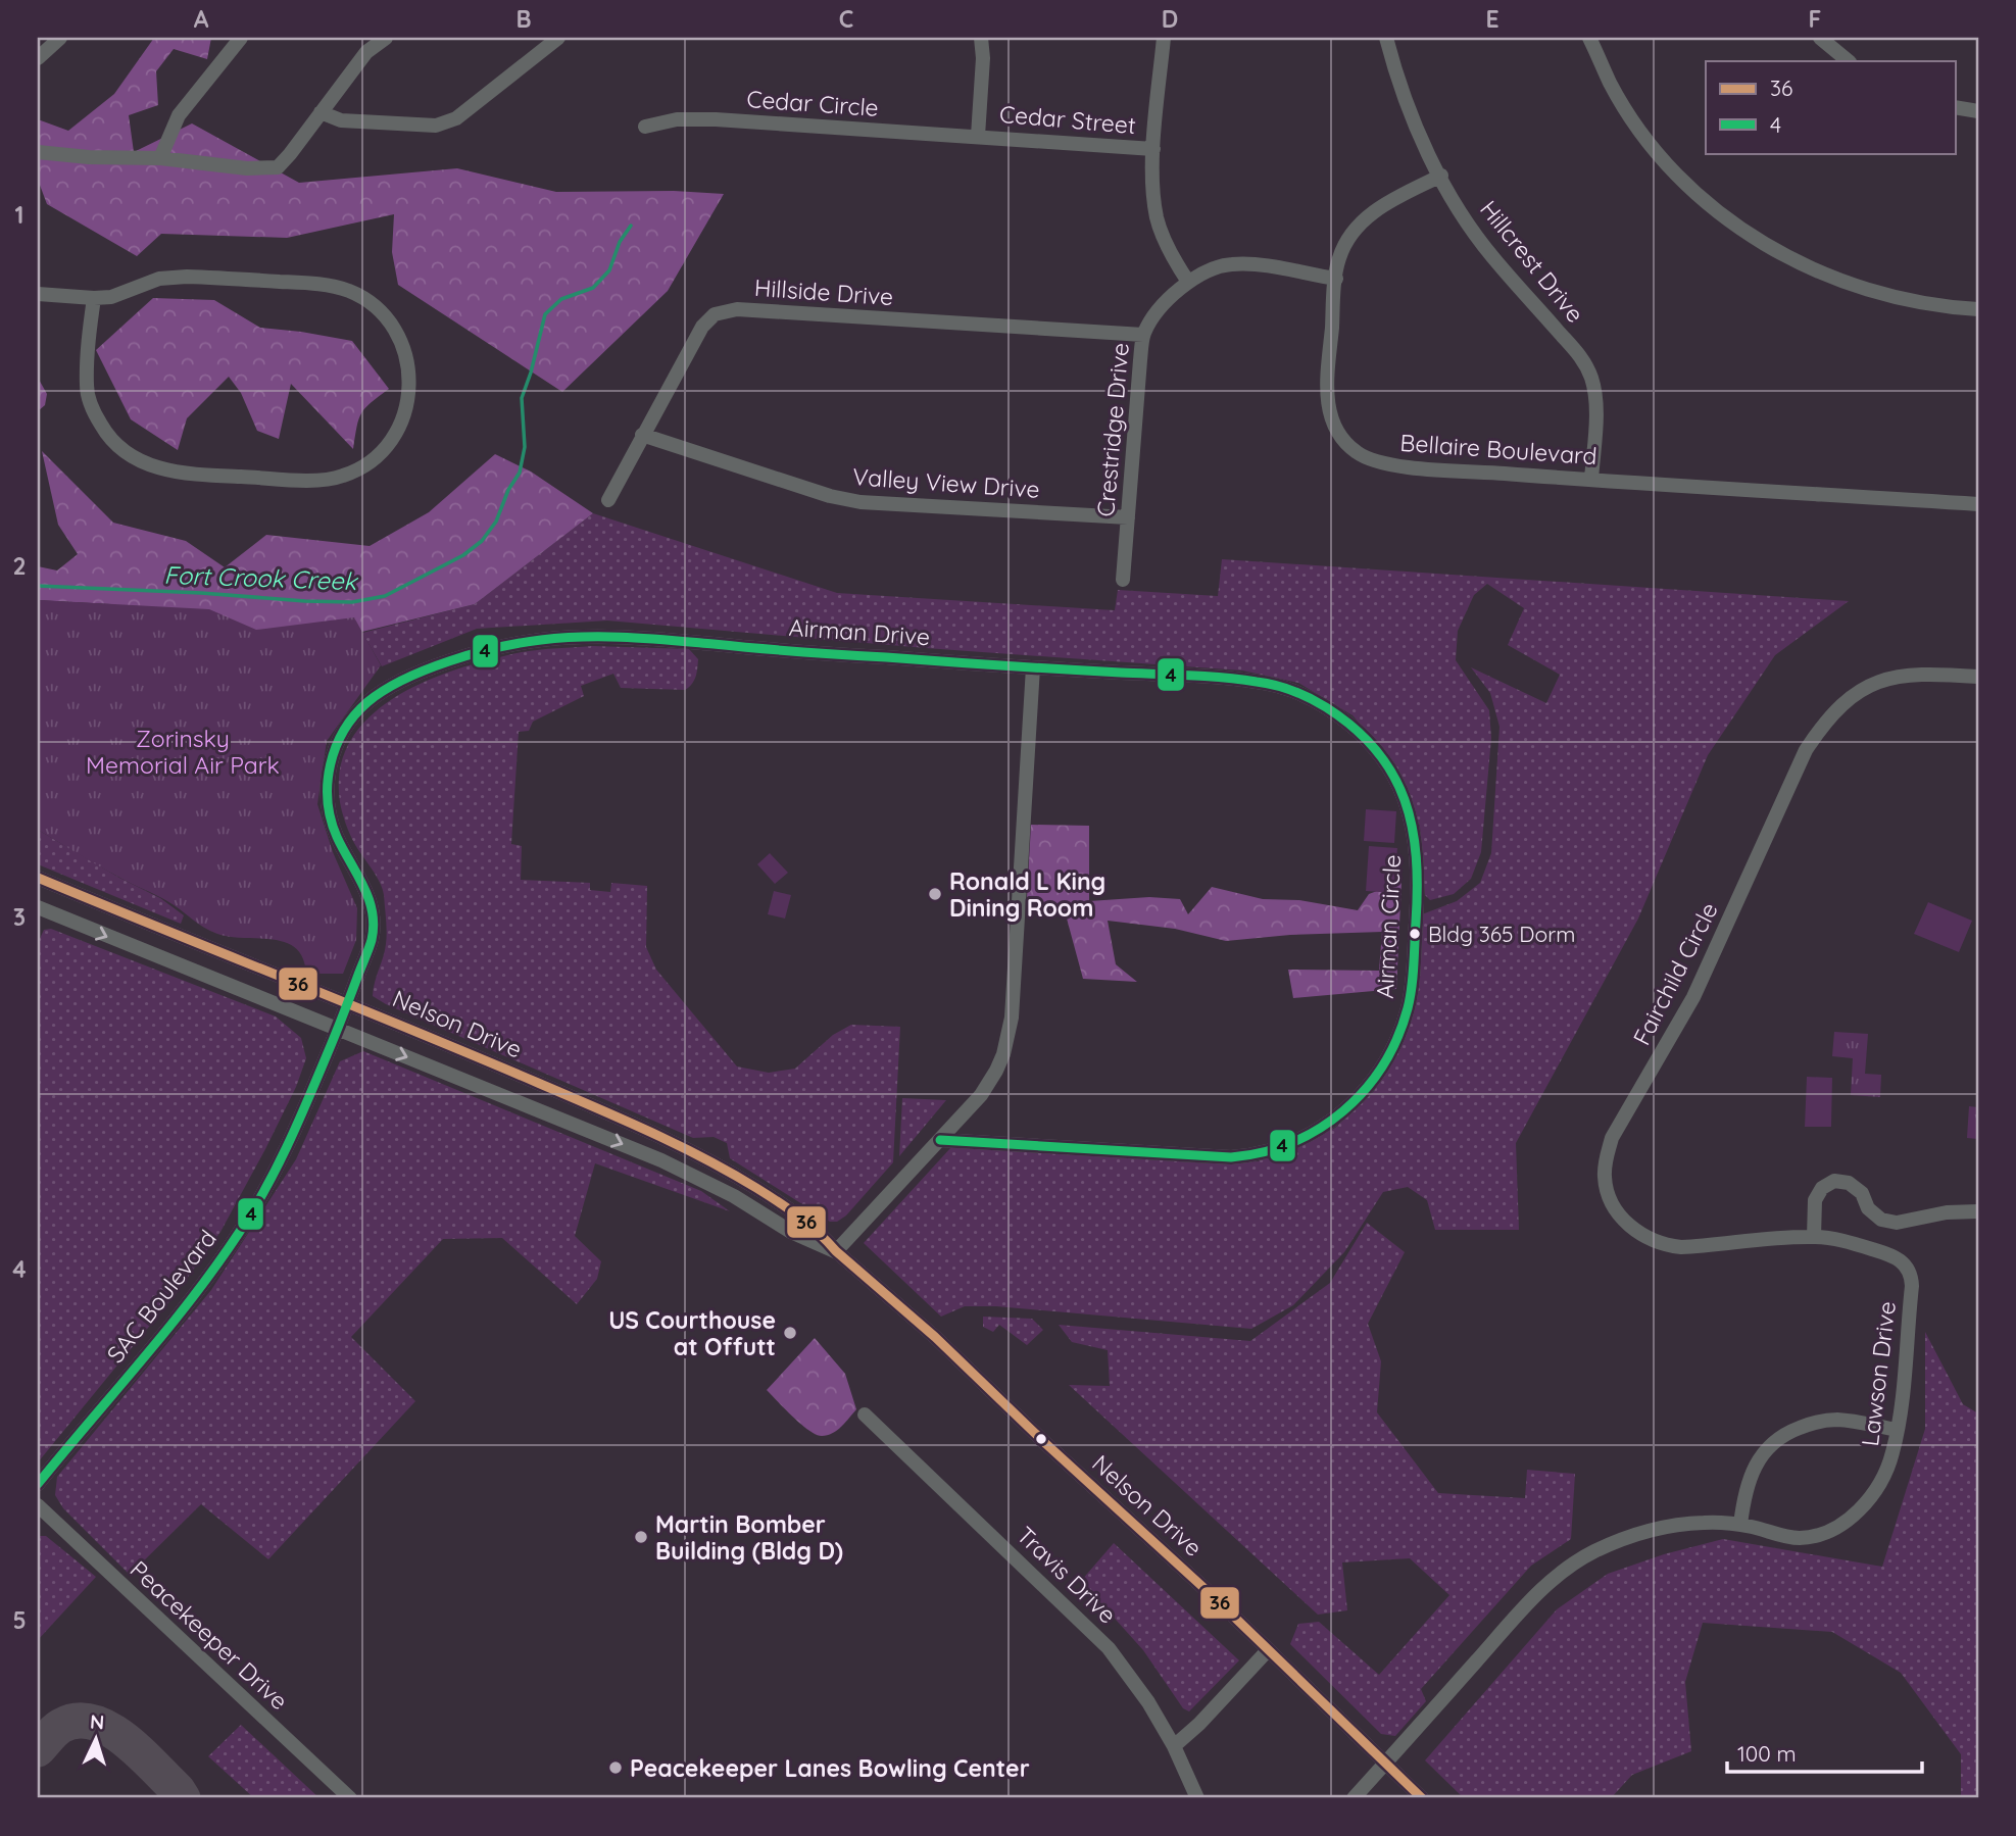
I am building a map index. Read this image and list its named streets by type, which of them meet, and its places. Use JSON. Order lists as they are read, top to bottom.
{
  "streets": {
    "street": [
      "Cedar Circle",
      "Cedar Street",
      "Hillcrest Drive",
      "Hillside Drive",
      "Crestridge Drive",
      "Bellaire Boulevard",
      "Valley View Drive",
      "Airman Drive",
      "Airman Circle",
      "Fairchild Circle",
      "Nelson Drive",
      "SAC Boulevard",
      "Lawson Drive",
      "Travis Drive",
      "Peacekeeper Drive"
    ]
  },
  "crossings": [
    ["Cedar Circle", "Cedar Street"],
    ["Hillcrest Drive", "Bellaire Boulevard"],
    ["Hillside Drive", "Crestridge Drive"],
    ["Hillside Drive", "Valley View Drive"],
    ["Crestridge Drive", "Bellaire Boulevard"],
    ["Crestridge Drive", "Valley View Drive"],
    ["Airman Drive", "Airman Circle"],
    ["Airman Drive", "Nelson Drive"],
    ["Airman Drive", "SAC Boulevard"],
    ["Fairchild Circle", "Lawson Drive"],
    ["Nelson Drive", "SAC Boulevard"]
  ],
  "water": ["Fort Crook Creek"],
  "parks": ["Zorinsky Memorial Air Park"],
  "places": [
    "Ronald L King Dining Room",
    "Bldg 365 Dorm",
    "US Courthouse at Offutt",
    "Martin Bomber Building (Bldg D)",
    "Peacekeeper Lanes Bowling Center"
  ],
  "lines": ["transit line 4", "transit line 36"],
  "legend": ["36", "4"],
  "scale_bar": "100 m",
  "north": "top",
  "grid": {
    "columns": [
      "A",
      "B",
      "C",
      "D",
      "E",
      "F"
    ],
    "rows": [
      "1",
      "2",
      "3",
      "4",
      "5"
    ]
  }
}
